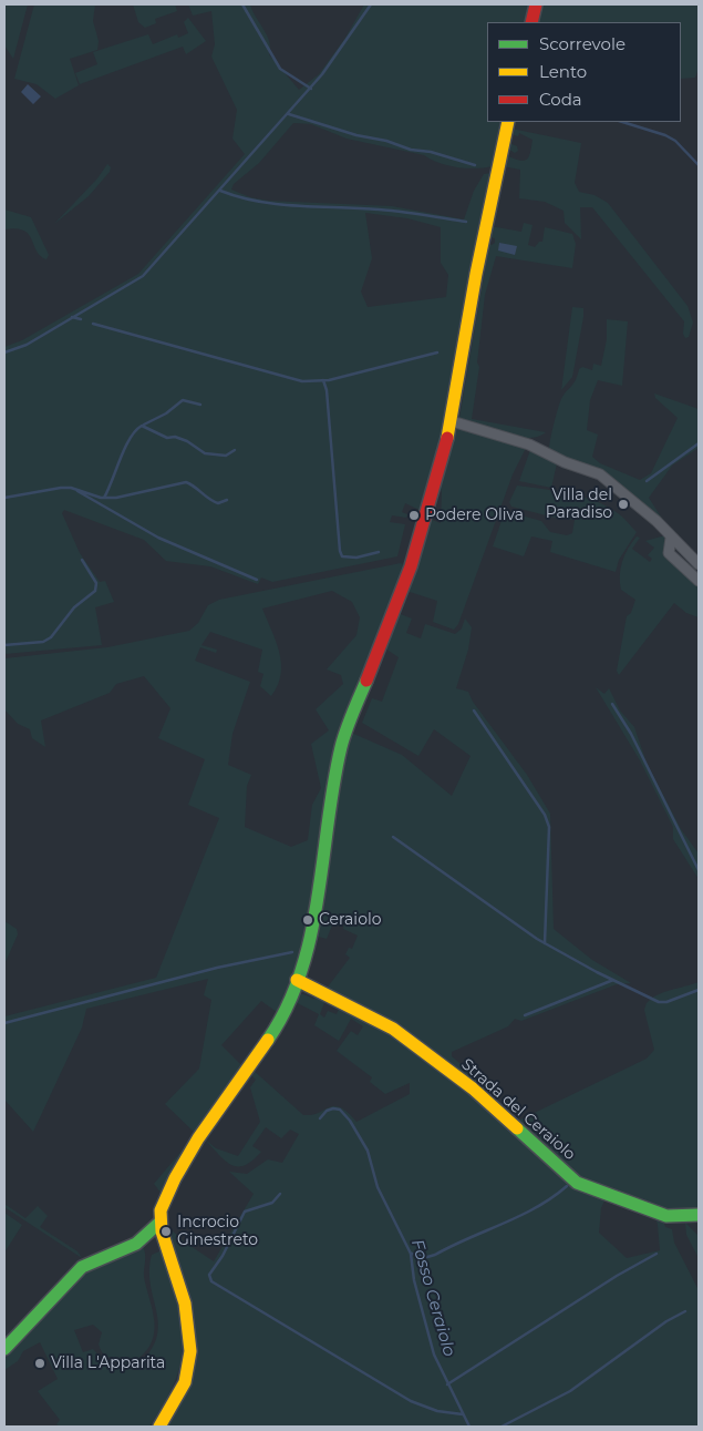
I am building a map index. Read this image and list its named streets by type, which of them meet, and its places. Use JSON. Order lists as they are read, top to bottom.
{
  "streets": {
    "main road": ["Strada del Ceraiolo"]
  },
  "water": ["Fosso Ceraiolo"],
  "places": [
    "Villa del Paradiso",
    "Podere Oliva",
    "Ceraiolo",
    "Incrocio Ginestreto",
    "Villa L'Apparita"
  ],
  "legend": ["Scorrevole", "Lento", "Coda"]
}
